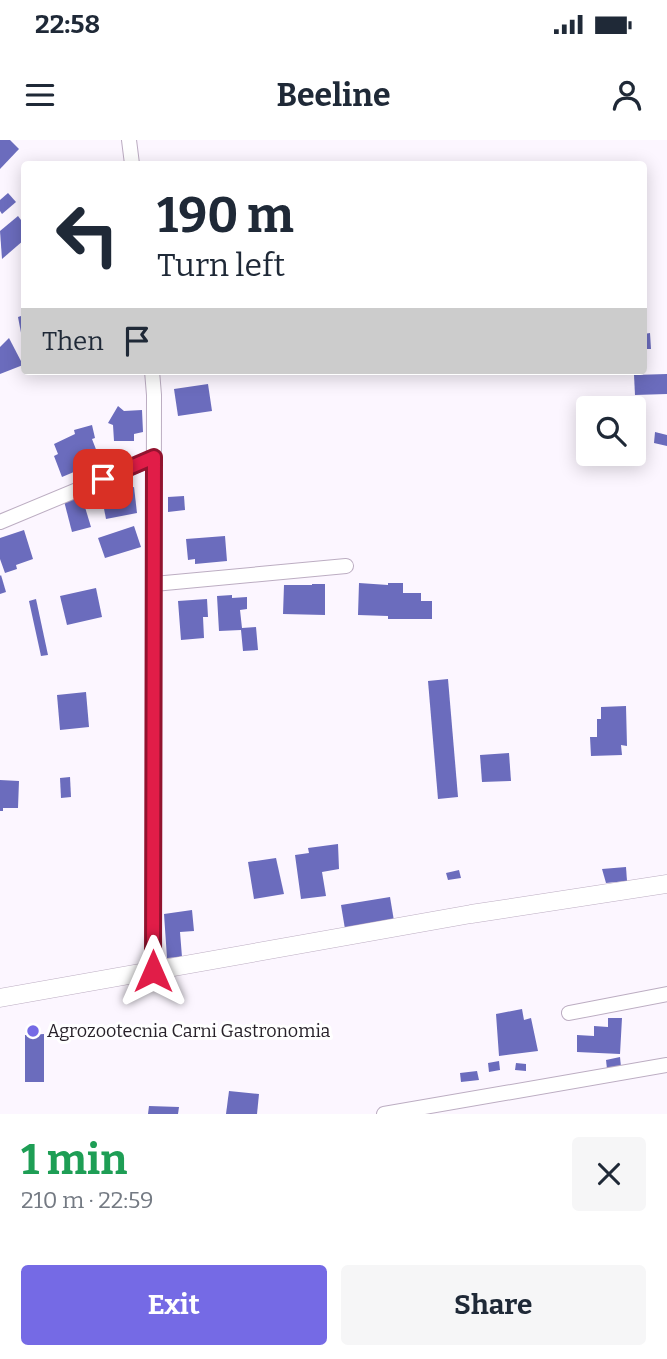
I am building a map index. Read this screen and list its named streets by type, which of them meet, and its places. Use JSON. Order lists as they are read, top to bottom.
{
  "places": ["Agrozootecnia Carni Gastronomia"],
  "page": {
    "status": "22:58",
    "header": "Beeline",
    "turn": ["190 m", "Turn left"],
    "then": "Then",
    "heading": ["1 min", "210 m · 22:59"],
    "buttons": ["Exit", "Share"]
  }
}
